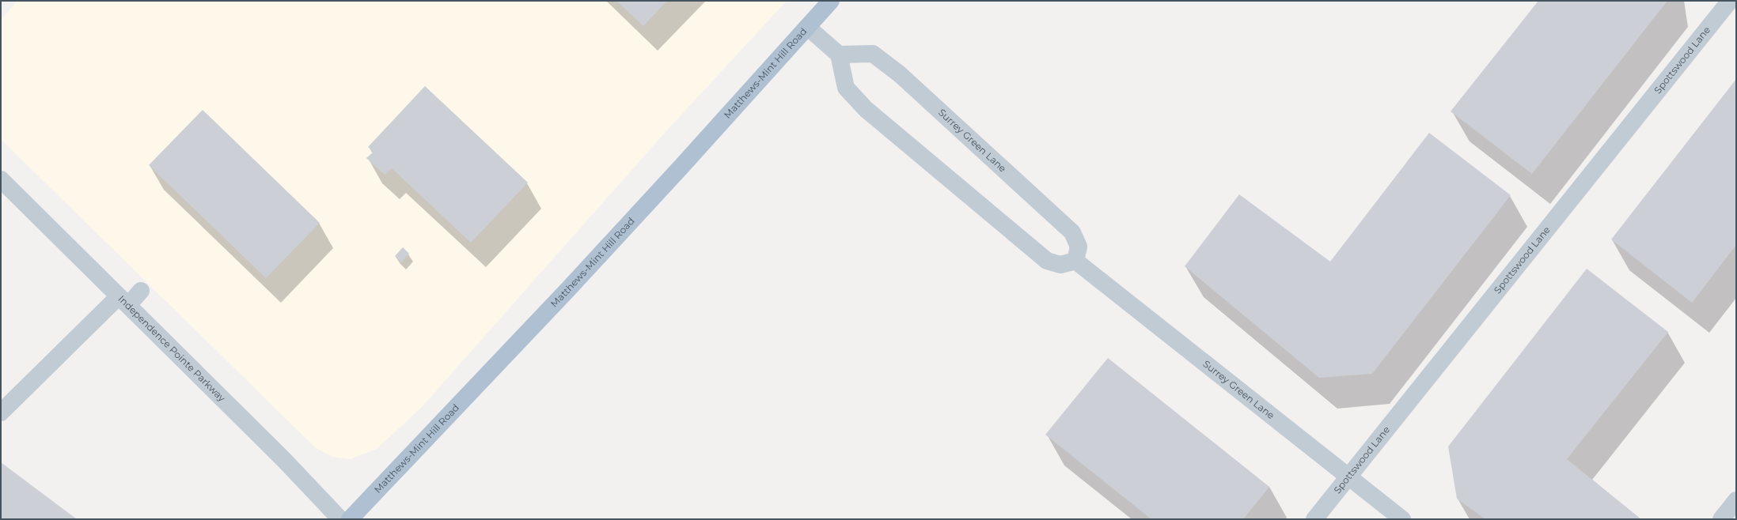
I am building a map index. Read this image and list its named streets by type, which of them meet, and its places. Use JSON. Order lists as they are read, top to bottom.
{
  "streets": {
    "main road": ["Matthews-Mint Hill Road"],
    "street": ["Spottswood Lane", "Surrey Green Lane", "Independence Pointe Parkway"]
  },
  "crossings": [
    ["Spottswood Lane", "Surrey Green Lane"]
  ]
}
